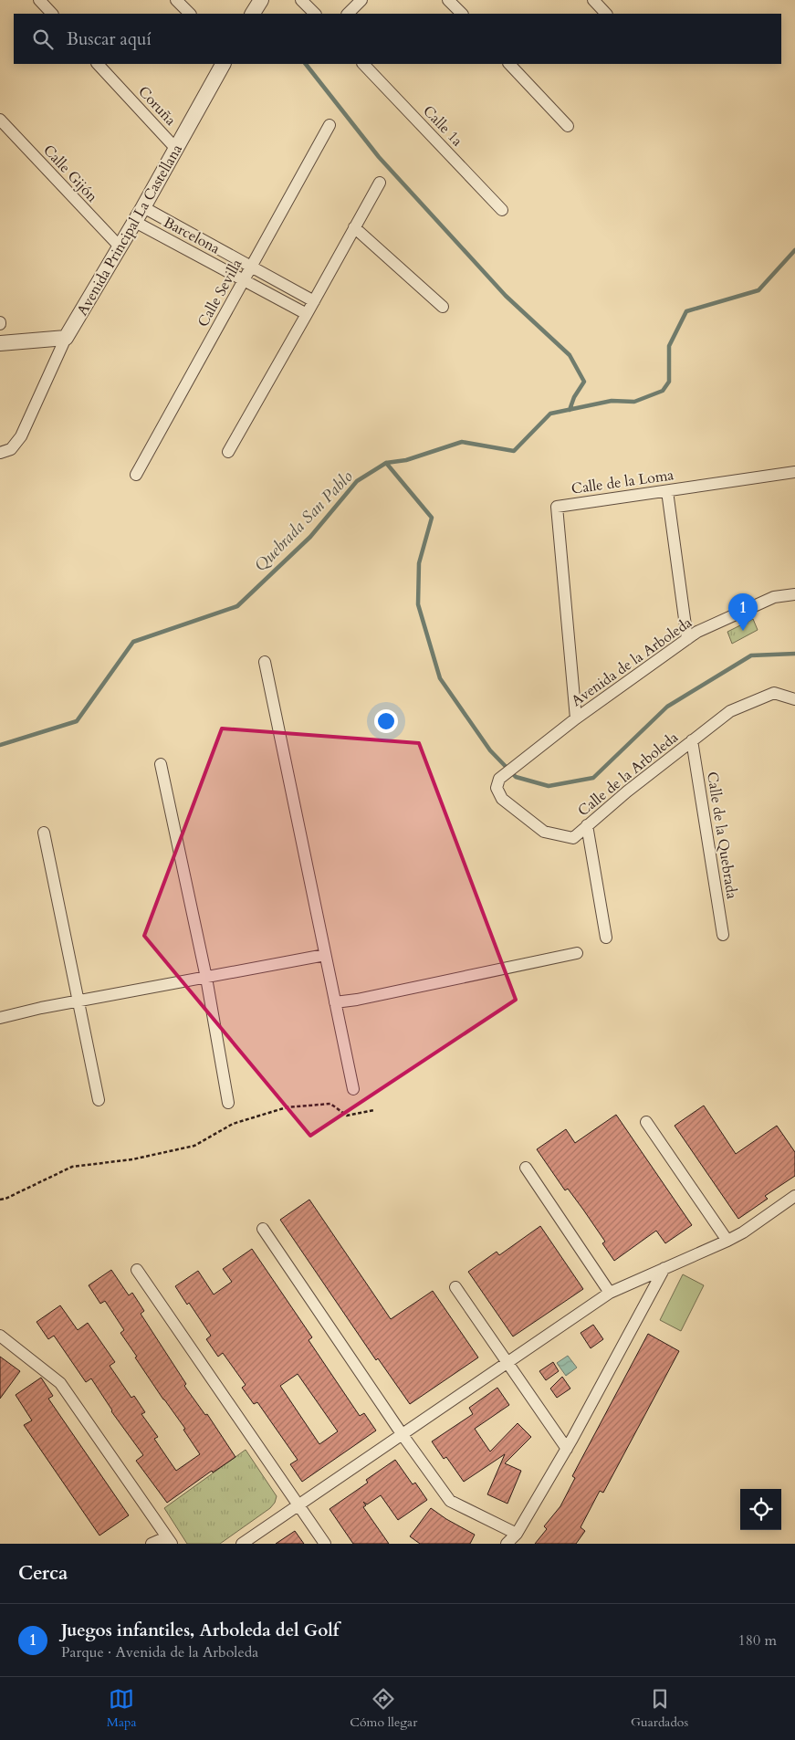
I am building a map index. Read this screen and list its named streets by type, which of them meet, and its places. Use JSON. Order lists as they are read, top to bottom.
{
  "streets": {
    "street": [
      "Coruña",
      "Calle 1a",
      "Calle Gijón",
      "Avenida Principal La Castellana",
      "Barcelona",
      "Calle Sevilla",
      "Calle de la Loma",
      "Avenida de la Arboleda",
      "Calle de la Arboleda",
      "Calle de la Quebrada"
    ]
  },
  "crossings": [
    ["Coruña", "Avenida Principal La Castellana"],
    ["Calle Gijón", "Avenida Principal La Castellana"],
    ["Avenida Principal La Castellana", "Barcelona"],
    ["Barcelona", "Calle Sevilla"],
    ["Calle de la Loma", "Avenida de la Arboleda"],
    ["Avenida de la Arboleda", "Calle de la Arboleda"],
    ["Calle de la Arboleda", "Calle de la Quebrada"]
  ],
  "water": ["Quebrada San Pablo"],
  "page": {
    "search": "Buscar aquí",
    "pins": "1",
    "heading": "Cerca",
    "list": [
      {
        "mark": "1",
        "name": "Juegos infantiles, Arboleda del Golf",
        "note": "Parque · Avenida de la Arboleda",
        "value": "180 m"
      }
    ],
    "nav": ["Mapa", "Cómo llegar", "Guardados"]
  }
}
